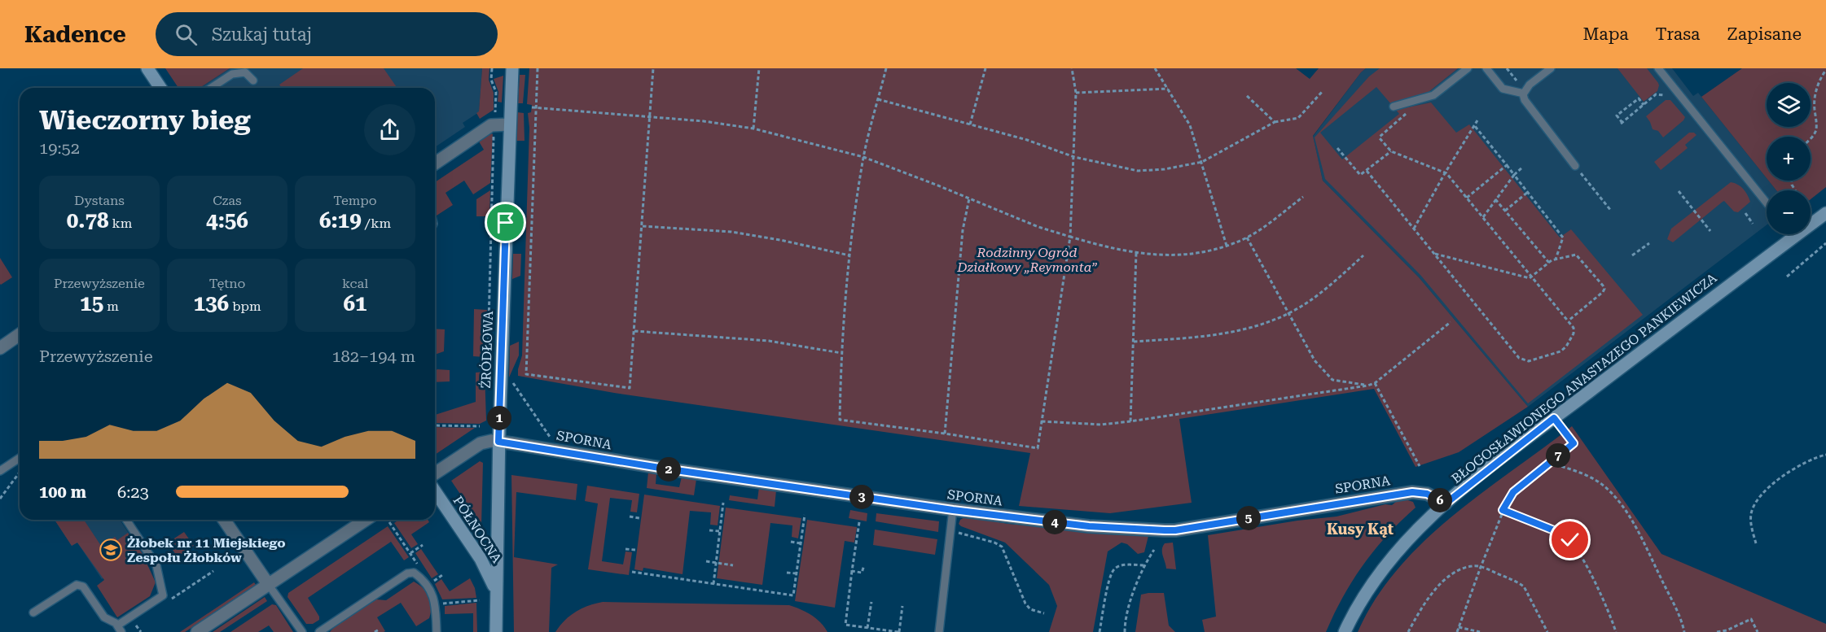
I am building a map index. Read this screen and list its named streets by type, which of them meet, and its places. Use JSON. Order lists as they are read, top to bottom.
{
  "streets": {
    "street": [
      "ŹRÓDŁOWA",
      "BŁOGOSŁAWIONEGO ANASTAZEGO PANKIEWICZA",
      "SPORNA",
      "PÓŁNOCNA"
    ]
  },
  "crossings": [
    ["ŹRÓDŁOWA", "SPORNA"],
    ["ŹRÓDŁOWA", "PÓŁNOCNA"],
    ["BŁOGOSŁAWIONEGO ANASTAZEGO PANKIEWICZA", "SPORNA"]
  ],
  "districts": ["Kusy Kąt"],
  "parks": ["Rodzinny Ogród Działkowy „Reymonta”"],
  "places": {
    "school or university": ["Żłobek nr 11 Miejskiego Zespołu Żłobków"]
  },
  "page": {
    "header": "Kadence",
    "search": "Szukaj tutaj",
    "nav": ["Mapa", "Trasa", "Zapisane"],
    "map_buttons": ["+", "−"],
    "heading": ["Wieczorny bieg", "19:52"],
    "stats": [
      ["Dystans", "0.78 km"],
      ["Czas", "4:56"],
      ["Tempo", "6:19 /km"],
      ["Przewyższenie", "15 m"],
      ["Tętno", "136 bpm"],
      ["kcal", "61"]
    ],
    "chart": ["Przewyższenie", "182–194 m"],
    "pins": [
      "1",
      "7",
      "2",
      "3",
      "6",
      "5",
      "4"
    ],
    "list": [
      {
        "name": "100 m",
        "note": "6:23"
      }
    ]
  }
}
